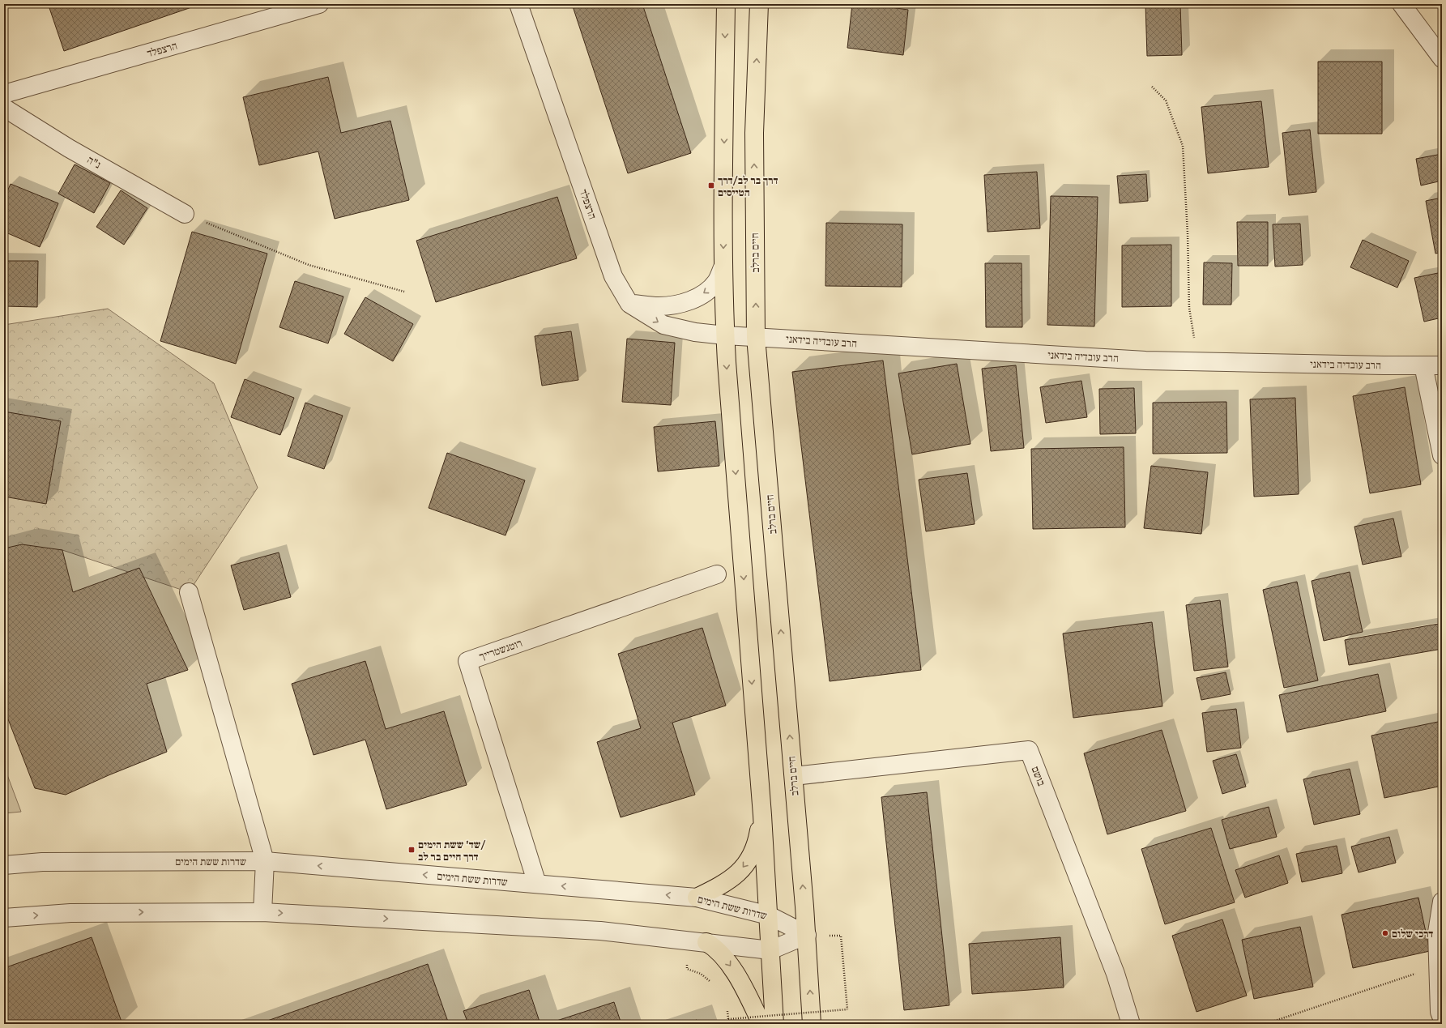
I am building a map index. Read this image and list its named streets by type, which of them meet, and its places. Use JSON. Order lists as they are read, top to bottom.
{
  "streets": {
    "main road": ["חיים ברלב"],
    "street": [
      "הרצפלד",
      "נ\"ה",
      "הרב עובדיה בידאני",
      "רוטנשטרייך",
      "בושם",
      "שדרות ששת הימים"
    ]
  },
  "crossings": [
    ["הרצפלד", "הרב עובדיה בידאני"],
    ["חיים ברלב", "הרב עובדיה בידאני"],
    ["חיים ברלב", "בושם"],
    ["חיים ברלב", "שדרות ששת הימים"],
    ["רוטנשטרייך", "שדרות ששת הימים"]
  ],
  "places": {
    "transit": ["דרך בר לב/דרך הטייסים", "שד' ששת הימים/ דרך חיים בר לב"],
    "other": ["דרכי שלום"]
  }
}
